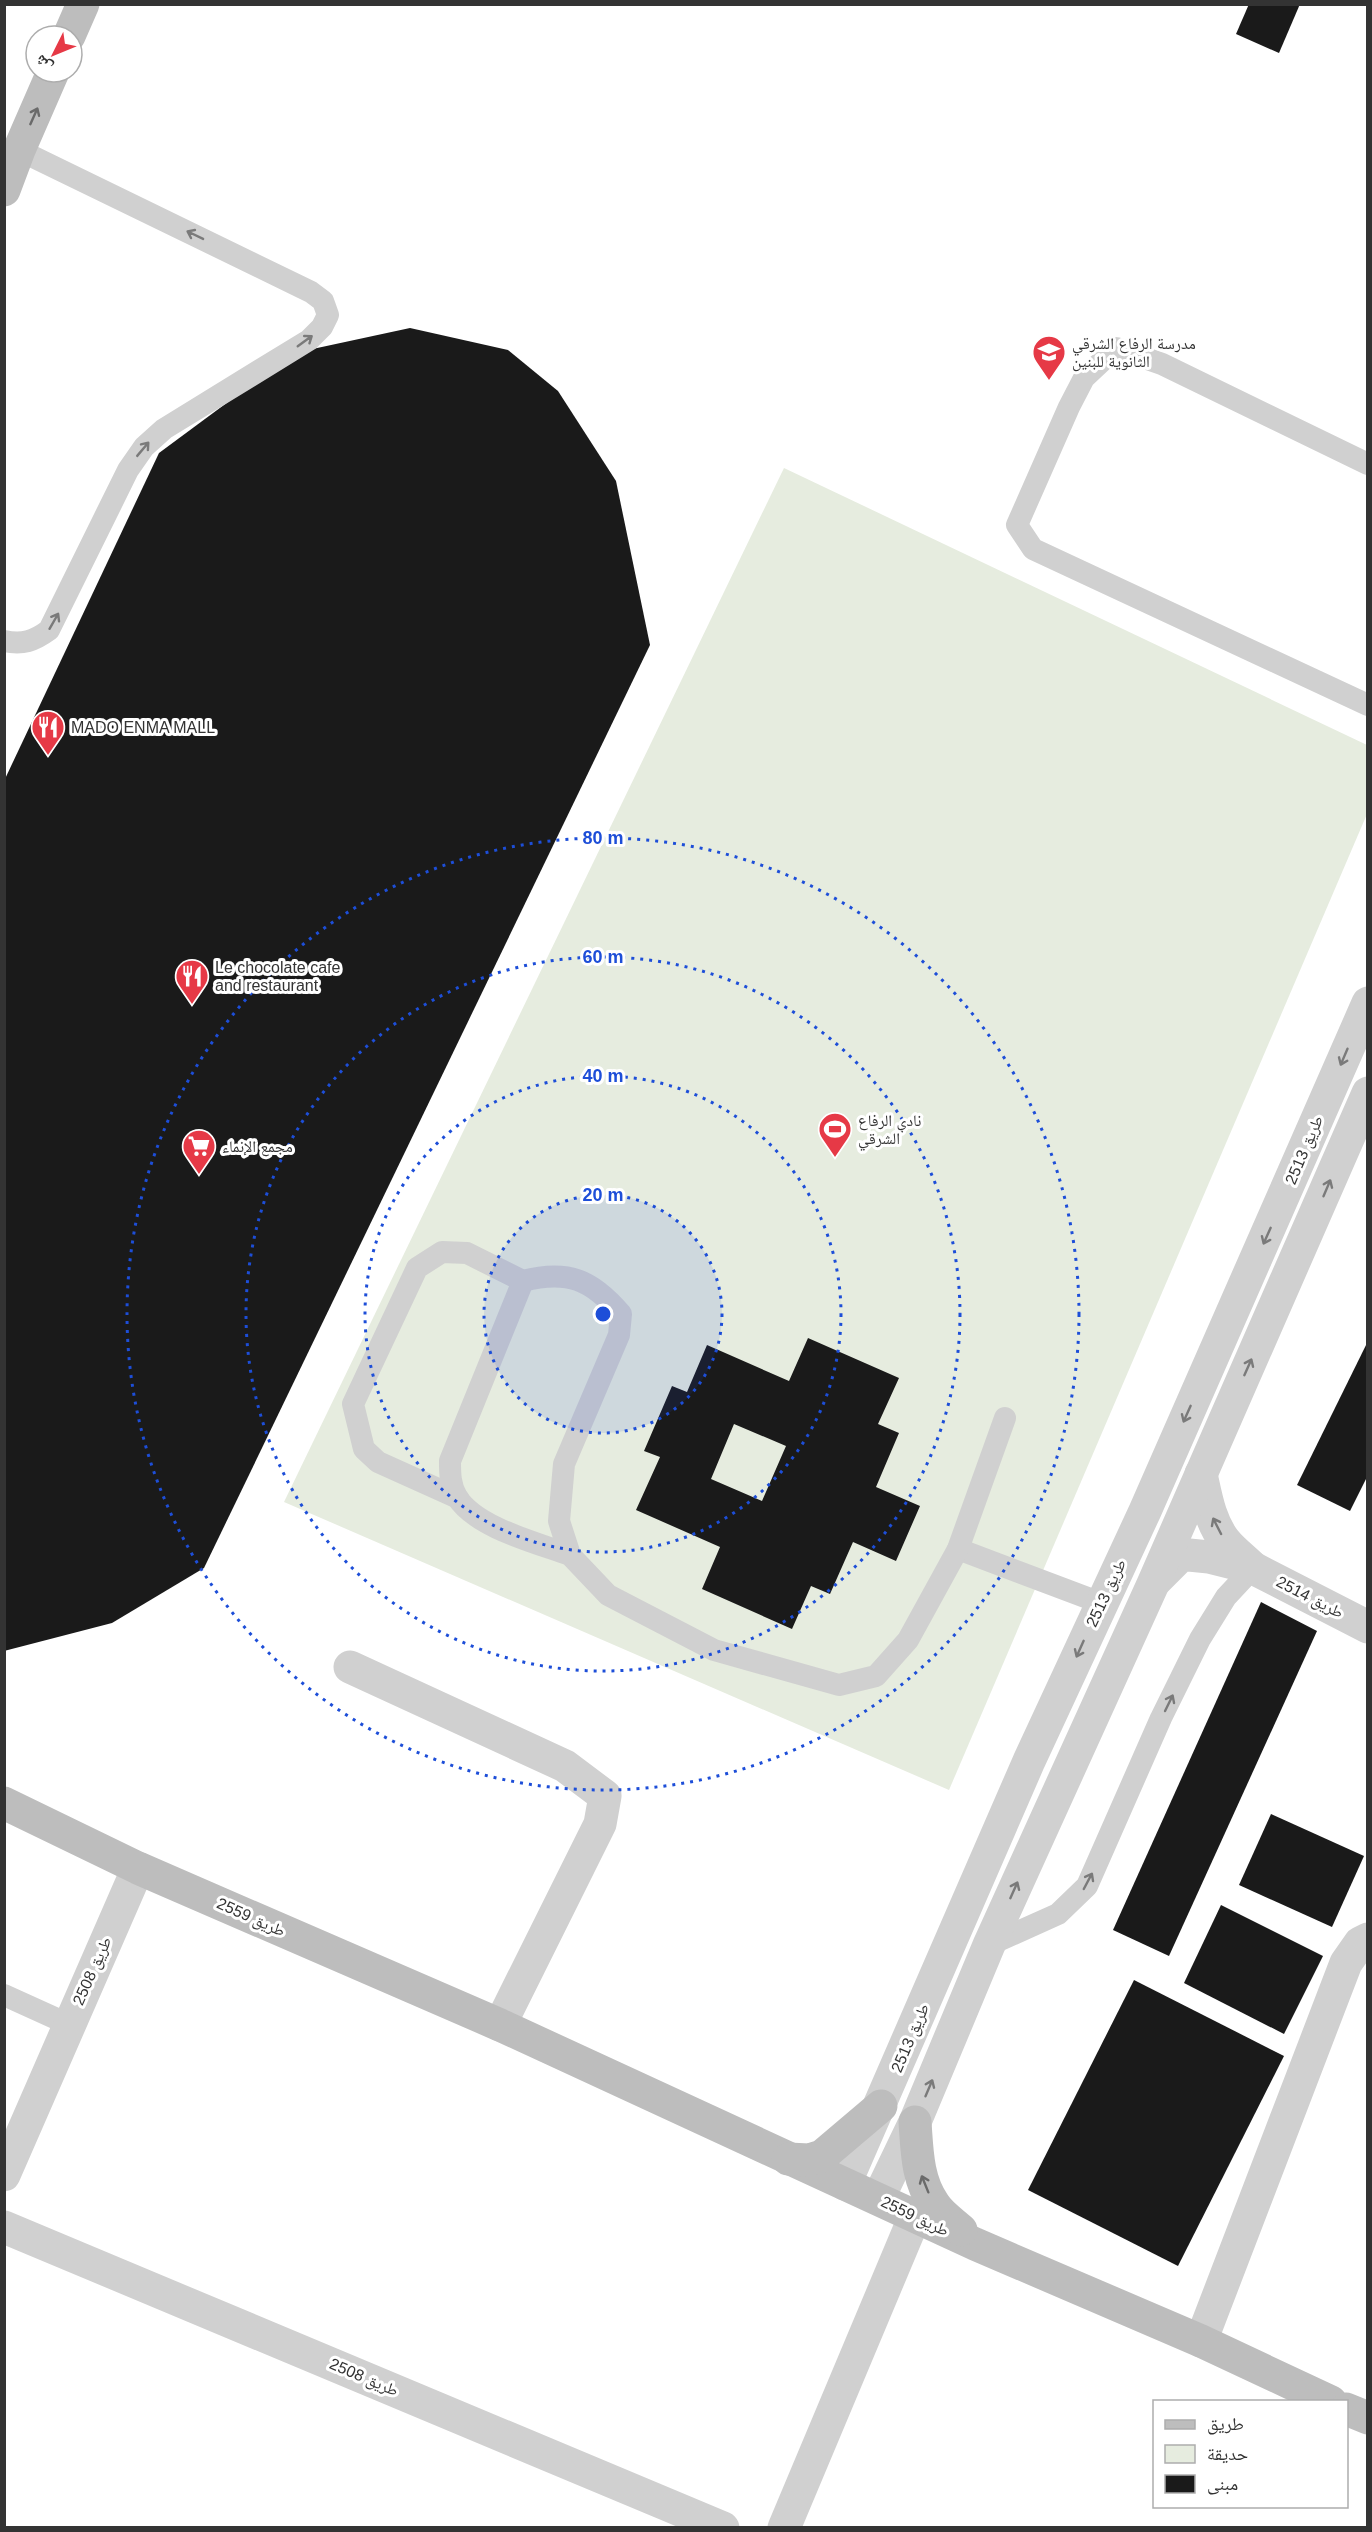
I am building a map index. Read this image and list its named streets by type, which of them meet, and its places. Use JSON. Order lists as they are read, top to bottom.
{
  "streets": {
    "street": [
      "طريق 2513",
      "طريق 2514",
      "طريق 2559",
      "طريق 2508"
    ]
  },
  "crossings": [
    ["طريق 2513", "طريق 2559"],
    ["طريق 2559", "طريق 2508"]
  ],
  "places": {
    "school or university": ["مدرسة الرفاع الشرقي الثانوية للبنين"],
    "restaurant": ["MADO ENMA MALL", "Le chocolate cafe and restaurant"],
    "sports": ["نادي الرفاع الشرقي"],
    "supermarket": ["مجمع الإنماء"]
  },
  "legend": ["طريق", "حديقة", "مبنى"],
  "north": "bottom left",
  "rings": [
    "80 m",
    "60 m",
    "40 m",
    "20 m"
  ]
}
